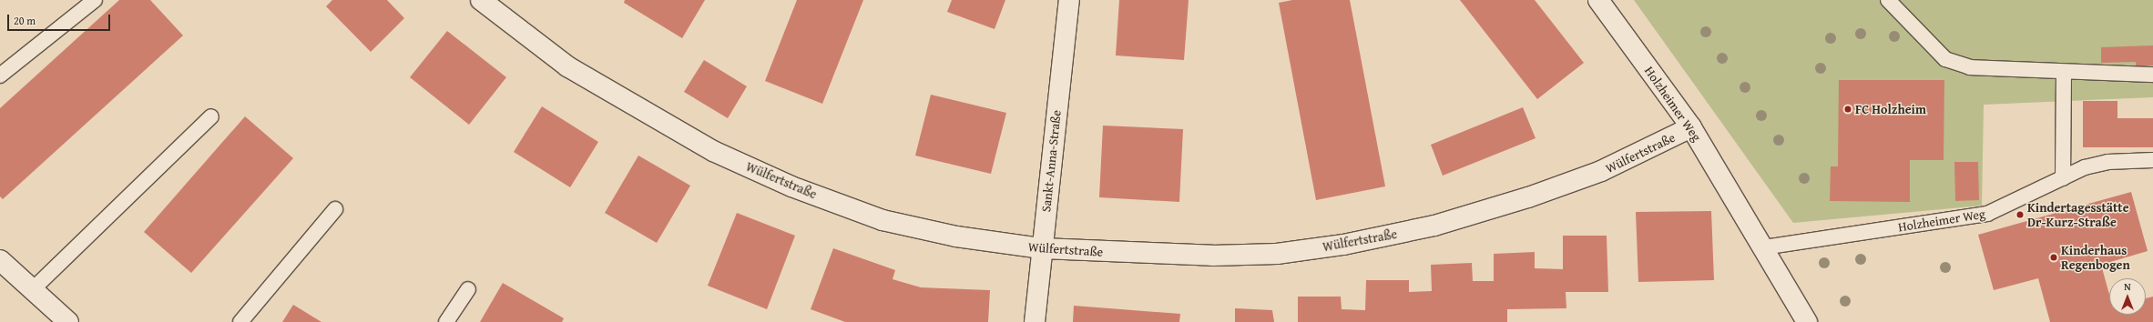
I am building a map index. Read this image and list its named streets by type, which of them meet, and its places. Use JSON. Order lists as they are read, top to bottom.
{
  "streets": {
    "street": ["Holzheimer Weg", "Wülfertstraße", "Sankt-Anna-Straße"]
  },
  "crossings": [
    ["Holzheimer Weg", "Wülfertstraße"],
    ["Wülfertstraße", "Sankt-Anna-Straße"]
  ],
  "places": ["FC Holzheim", "Kindertagesstätte Dr-Kurz-Straße", "Kinderhaus Regenbogen"],
  "scale_bar": "20 m",
  "north": "top"
}
